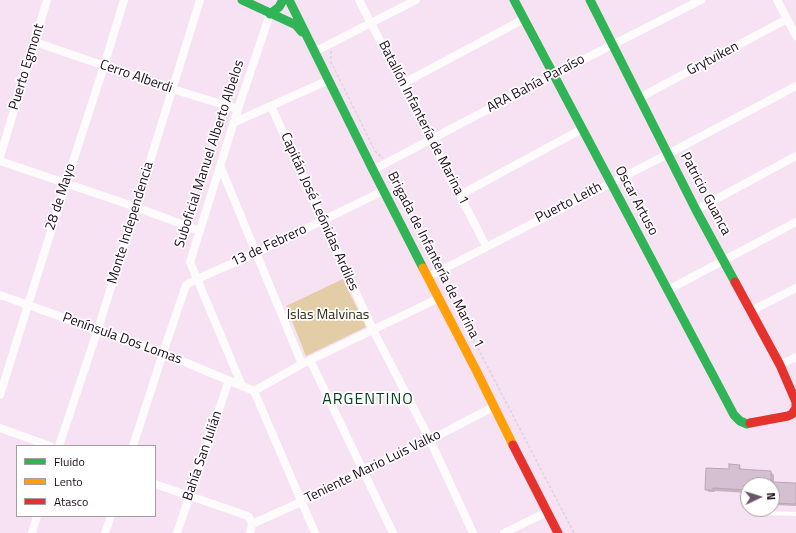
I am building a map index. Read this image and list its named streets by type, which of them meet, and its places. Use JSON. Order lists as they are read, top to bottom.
{
  "streets": {
    "street": [
      "Grytviken",
      "Puerto Egmont",
      "Cerro Alberdi",
      "ARA Bahía Paraíso",
      "Batallón Infantería de Marina 1",
      "Suboficial Manuel Alberto Albelos",
      "Patricio Guanca",
      "28 de Mayo",
      "Oscar Artuso",
      "Puerto Leith",
      "Capitán José Leónidas Ardiles",
      "Monte Independencia",
      "13 de Febrero",
      "Brigada de Infantería de Marina 1",
      "Península Dos Lomas",
      "Bahía San Julián",
      "Teniente Mario Luis Valko"
    ]
  },
  "crossings": [
    ["Grytviken", "Patricio Guanca"],
    ["Puerto Egmont", "Cerro Alberdi"],
    ["Cerro Alberdi", "Suboficial Manuel Alberto Albelos"],
    ["Cerro Alberdi", "28 de Mayo"],
    ["Cerro Alberdi", "Monte Independencia"],
    ["ARA Bahía Paraíso", "Batallón Infantería de Marina 1"],
    ["ARA Bahía Paraíso", "Patricio Guanca"],
    ["ARA Bahía Paraíso", "Oscar Artuso"],
    ["ARA Bahía Paraíso", "Brigada de Infantería de Marina 1"],
    ["Batallón Infantería de Marina 1", "Puerto Leith"],
    ["Suboficial Manuel Alberto Albelos", "13 de Febrero"],
    ["Suboficial Manuel Alberto Albelos", "Península Dos Lomas"],
    ["Patricio Guanca", "Oscar Artuso"],
    ["Patricio Guanca", "Puerto Leith"],
    ["28 de Mayo", "Península Dos Lomas"],
    ["Oscar Artuso", "Puerto Leith"],
    ["Puerto Leith", "Brigada de Infantería de Marina 1"],
    ["Capitán José Leónidas Ardiles", "13 de Febrero"],
    ["Capitán José Leónidas Ardiles", "Teniente Mario Luis Valko"],
    ["Monte Independencia", "Península Dos Lomas"],
    ["13 de Febrero", "Brigada de Infantería de Marina 1"],
    ["13 de Febrero", "Península Dos Lomas"],
    ["Brigada de Infantería de Marina 1", "Teniente Mario Luis Valko"],
    ["Península Dos Lomas", "Bahía San Julián"]
  ],
  "districts": ["ARGENTINO"],
  "parks": ["Islas Malvinas"],
  "legend": ["Fluido", "Lento", "Atasco"],
  "north": "right"
}
